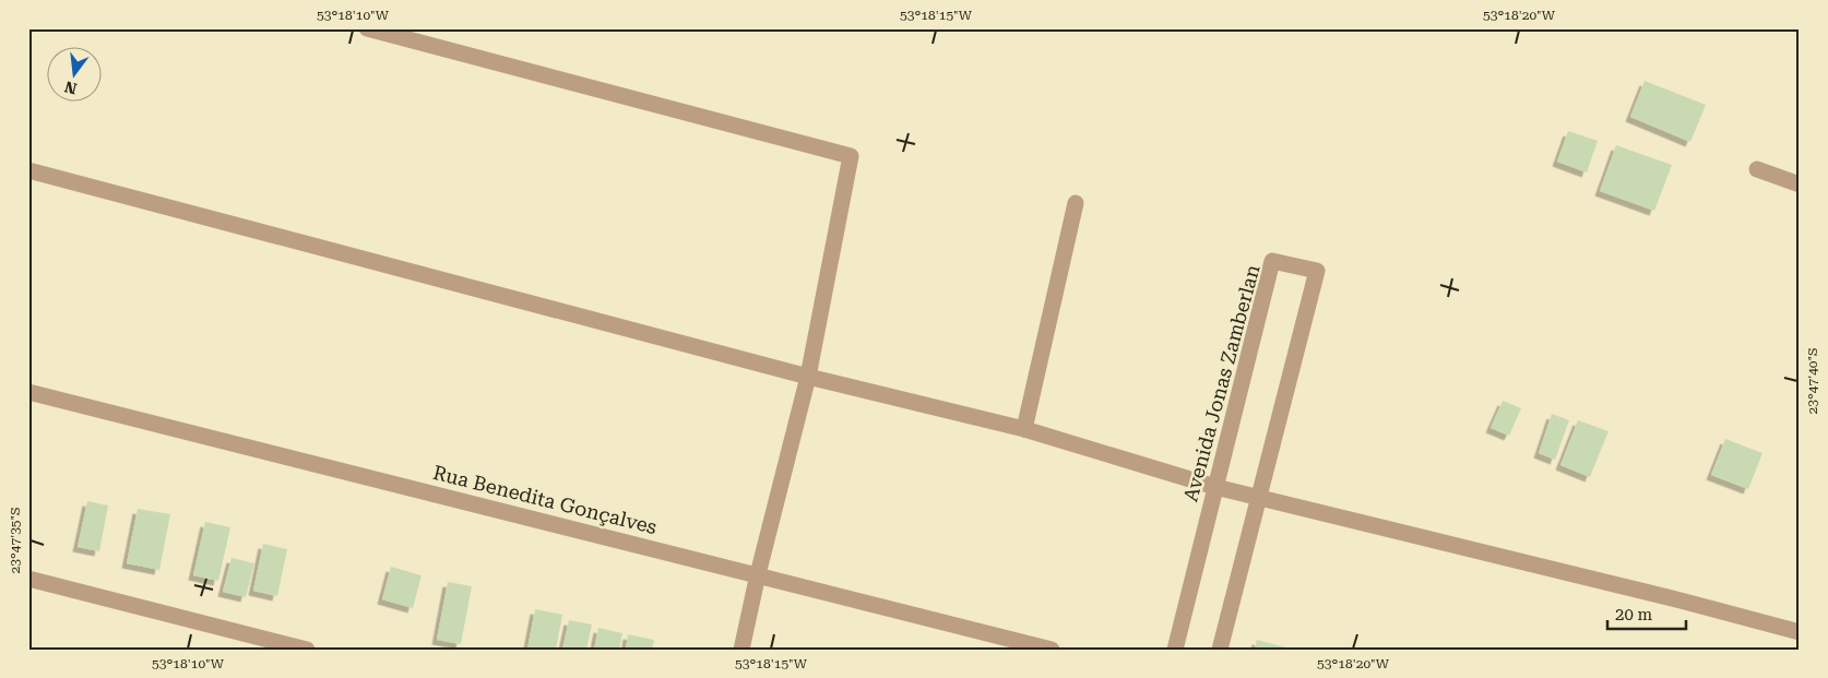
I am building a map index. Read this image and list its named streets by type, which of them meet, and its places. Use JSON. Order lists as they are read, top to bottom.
{
  "streets": {
    "street": ["Avenida Jonas Zamberlan", "Rua Benedita Gonçalves"]
  },
  "scale_bar": "20 m",
  "north": "bottom",
  "coordinates": [
    "53°18'10\"W",
    "53°18'15\"W",
    "53°18'20\"W",
    "23°47'40\"S",
    "23°47'35\"S"
  ]
}
